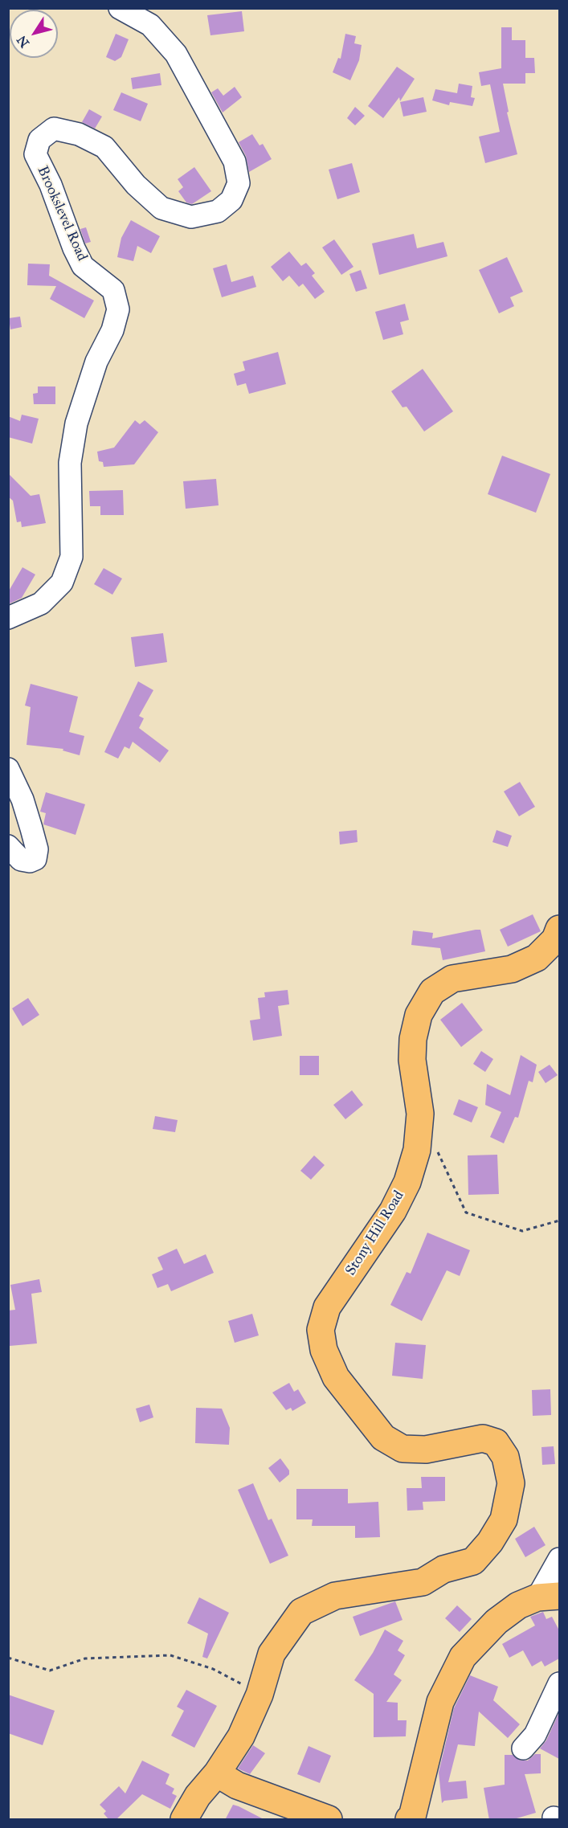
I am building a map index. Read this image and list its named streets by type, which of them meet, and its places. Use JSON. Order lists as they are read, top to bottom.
{
  "streets": {
    "main road": ["Stony Hill Road"],
    "street": ["Brookslevel Road"]
  },
  "north": "bottom left"
}
